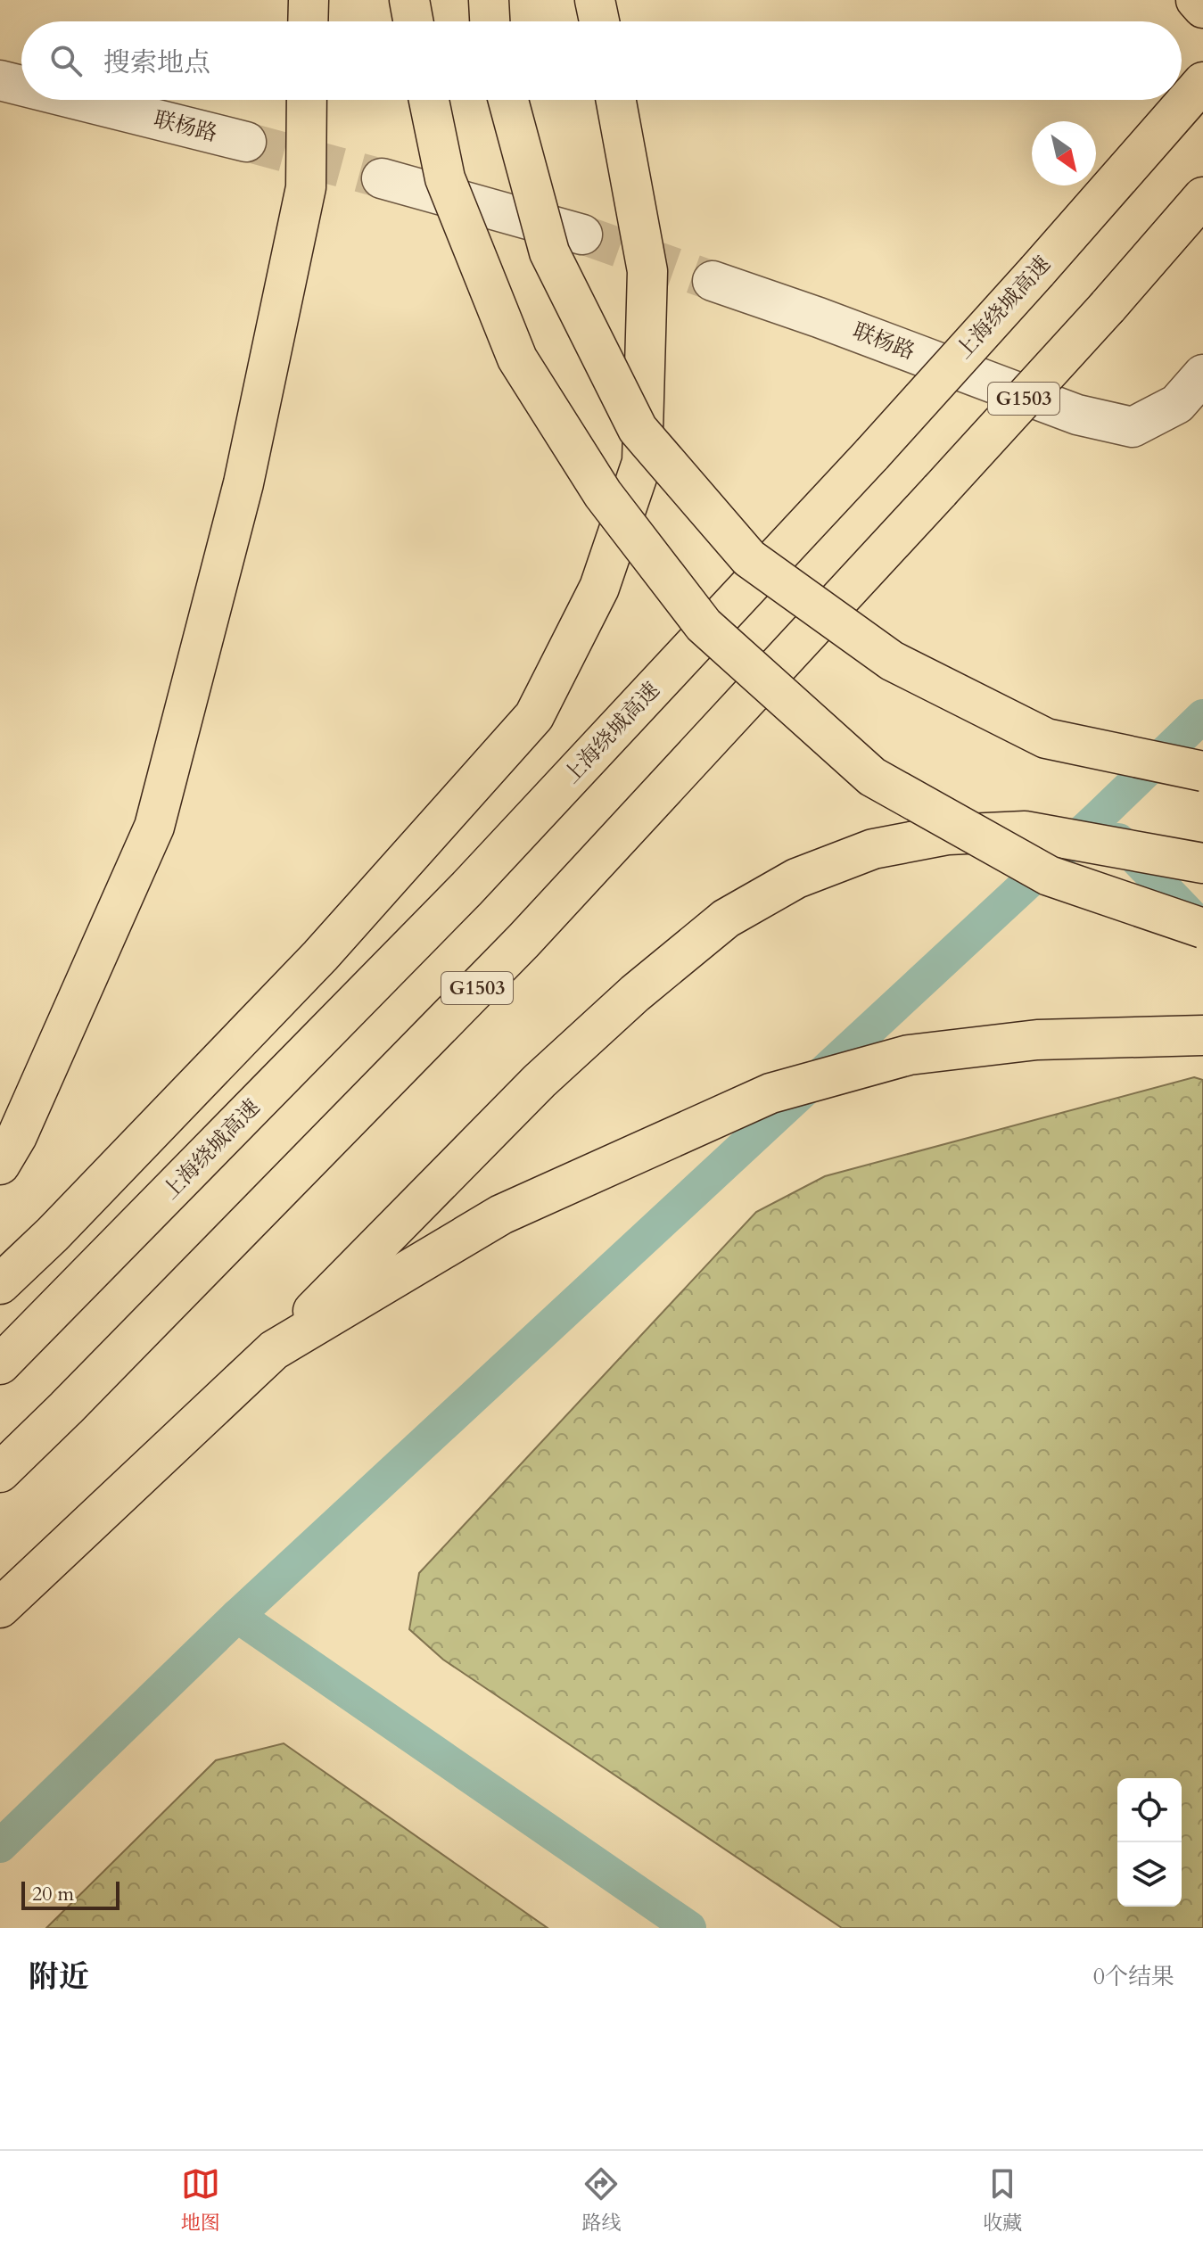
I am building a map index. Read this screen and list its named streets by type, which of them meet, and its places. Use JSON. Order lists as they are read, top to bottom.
{
  "streets": {
    "highway": ["上海绕城高速", "G1503"],
    "street": ["联杨路"]
  },
  "scale_bar": "20 m",
  "north": "bottom right",
  "page": {
    "search": "搜索地点",
    "scale": "20 m",
    "heading": ["附近", "0个结果"],
    "nav": ["地图", "路线", "收藏"]
  }
}
